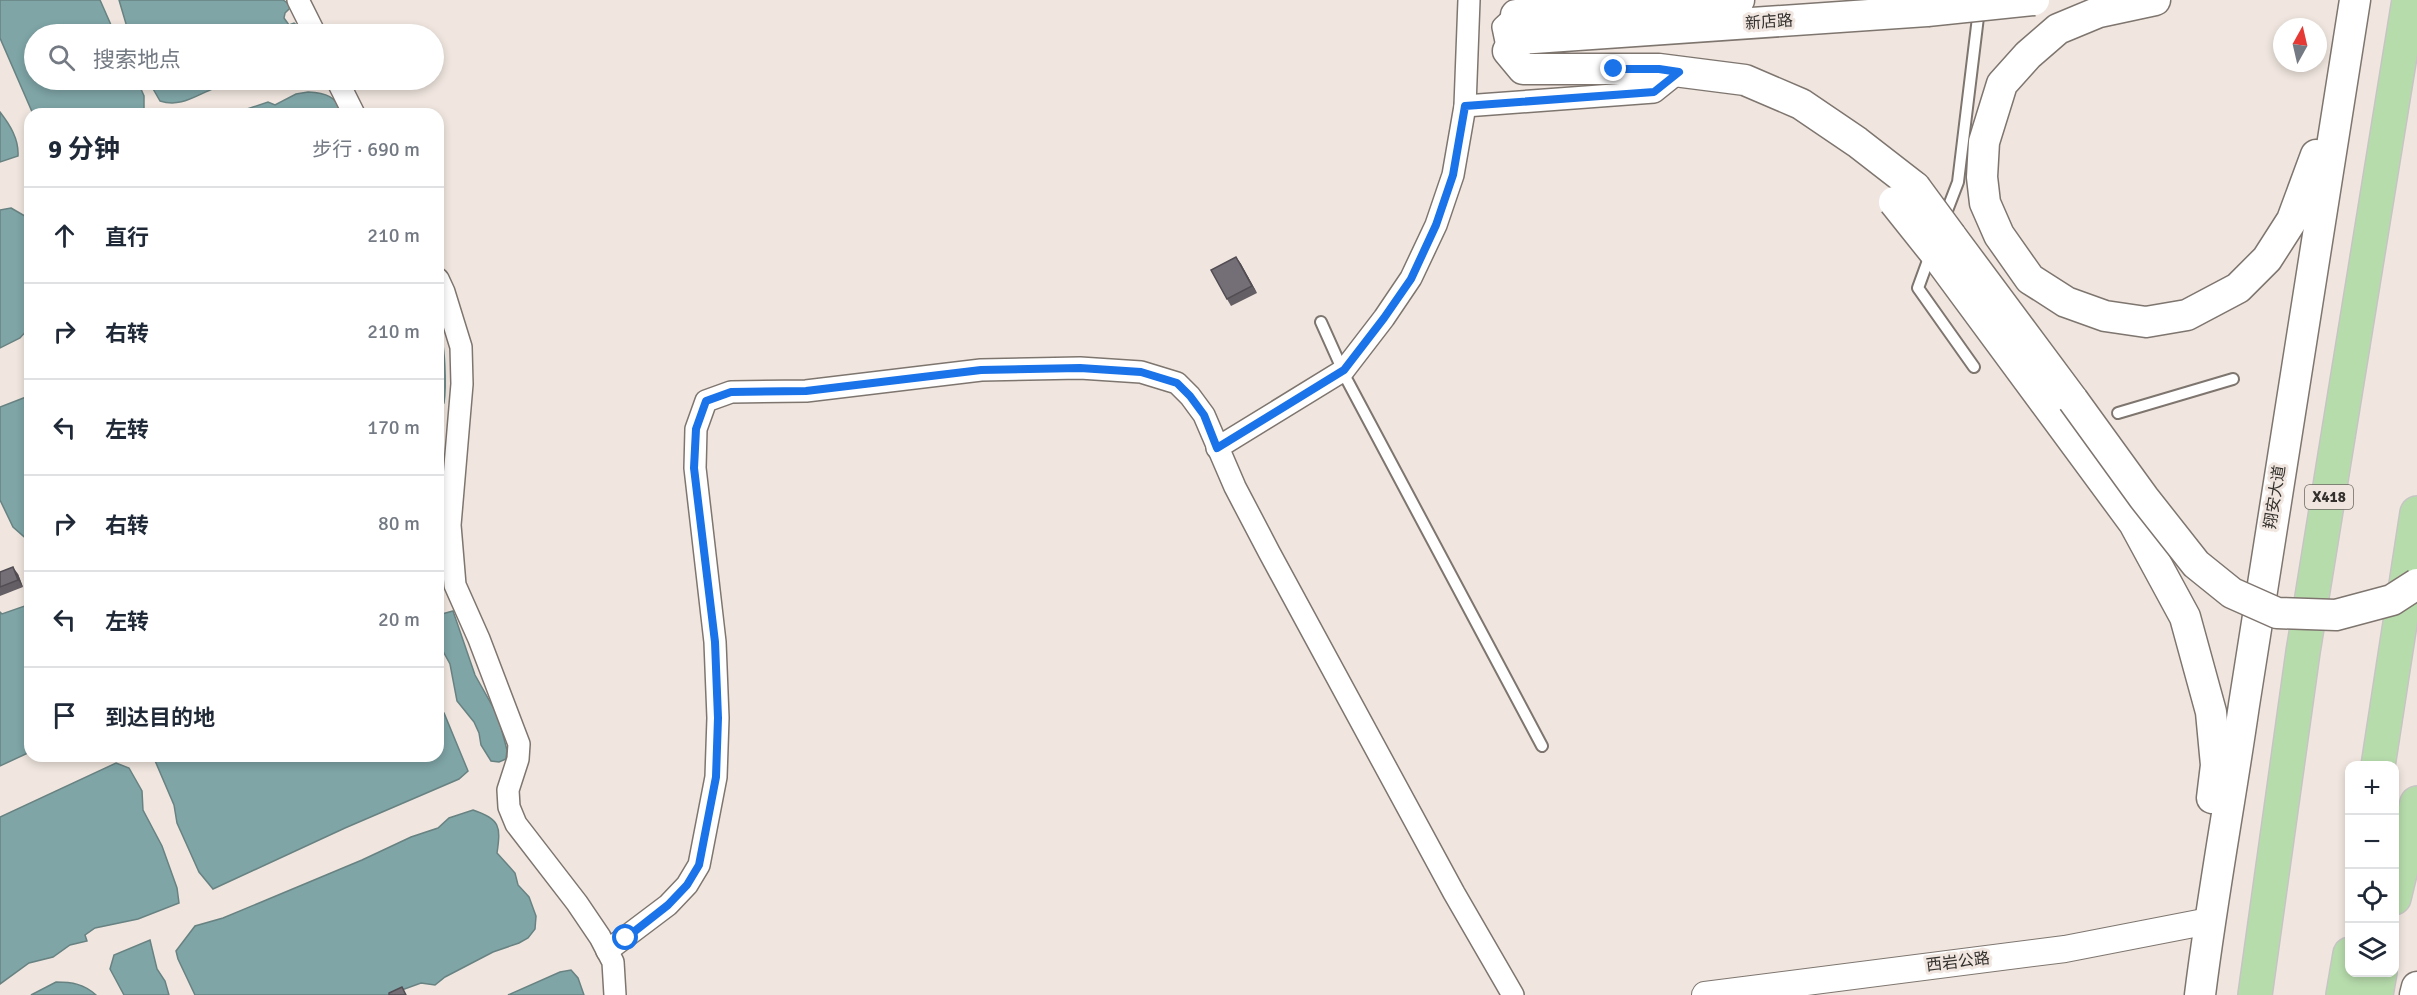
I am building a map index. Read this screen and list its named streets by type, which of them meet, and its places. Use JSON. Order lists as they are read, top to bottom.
{
  "streets": {
    "highway": ["X418"],
    "main road": ["新店路", "翔安大道"],
    "street": ["西岩公路"]
  },
  "crossings": [
    ["翔安大道", "西岩公路"]
  ],
  "north": "top",
  "page": {
    "search": "搜索地点",
    "heading": ["9 分钟", "步行 · 690 m"],
    "list": [
      ["直行", "210 m"],
      ["右转", "210 m"],
      ["左转", "170 m"],
      ["右转", "80 m"],
      ["左转", "20 m"],
      "到达目的地"
    ],
    "map_buttons": ["+", "−"]
  }
}
